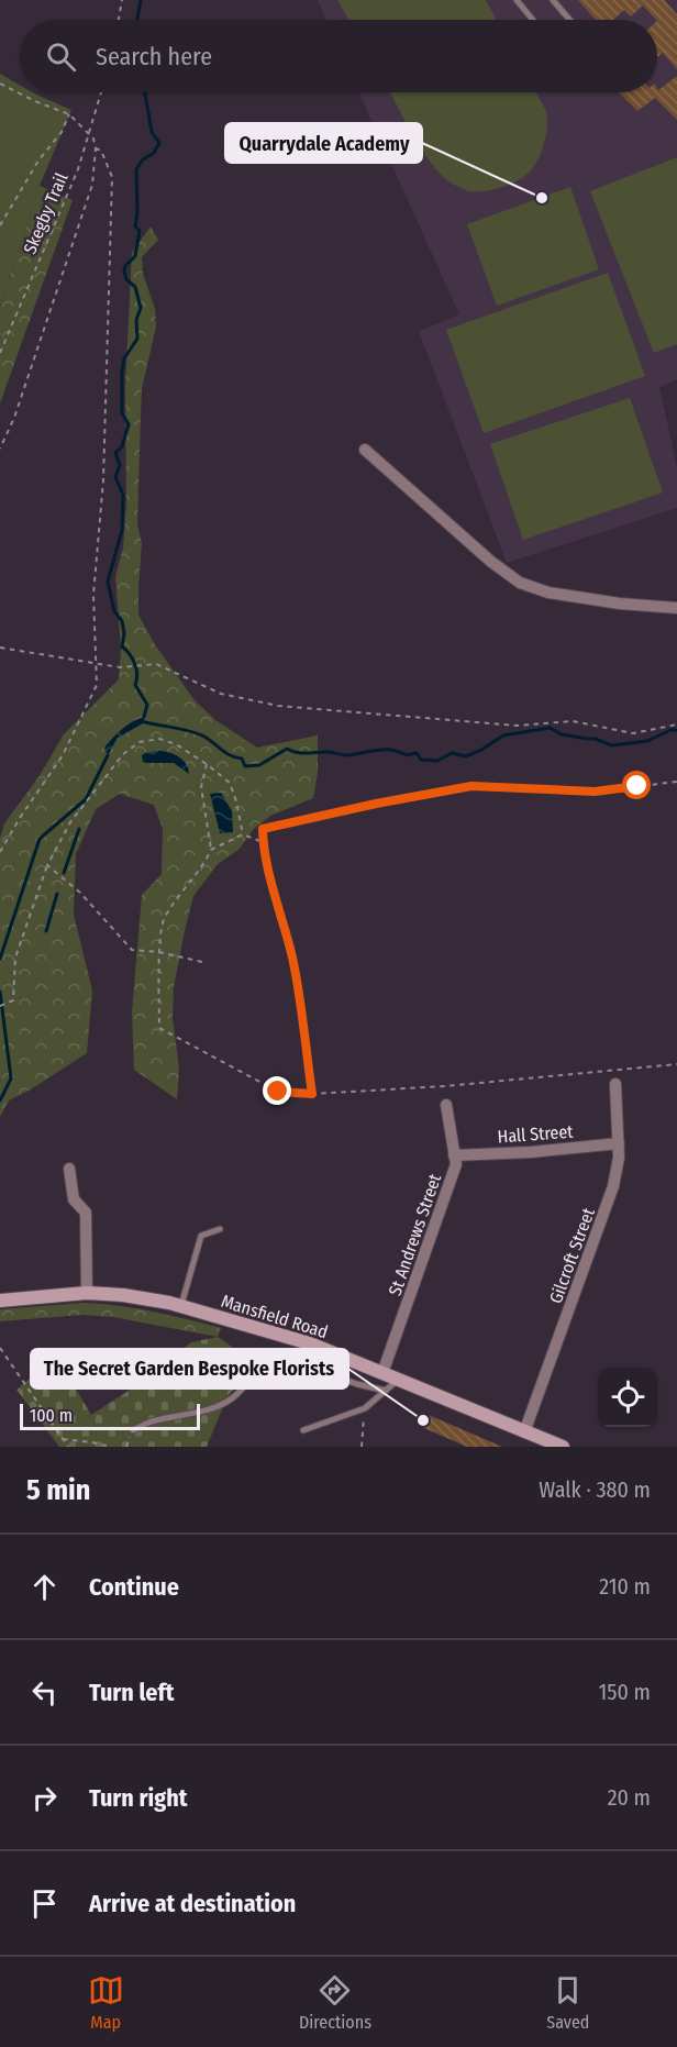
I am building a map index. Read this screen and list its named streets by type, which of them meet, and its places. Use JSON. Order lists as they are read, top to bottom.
{
  "streets": {
    "main road": ["Mansfield Road"],
    "street": ["Hall Street", "St Andrews Street", "Gilcroft Street"],
    "path": ["Skegby Trail"]
  },
  "crossings": [
    ["Hall Street", "St Andrews Street"],
    ["Hall Street", "Gilcroft Street"],
    ["St Andrews Street", "Mansfield Road"],
    ["Gilcroft Street", "Mansfield Road"]
  ],
  "places": ["Quarrydale Academy", "The Secret Garden Bespoke Florists"],
  "scale_bar": "100 m",
  "page": {
    "search": "Search here",
    "scale": "100 m",
    "heading": ["5 min", "Walk · 380 m"],
    "list": [
      ["Continue", "210 m"],
      ["Turn left", "150 m"],
      ["Turn right", "20 m"],
      "Arrive at destination"
    ],
    "nav": ["Map", "Directions", "Saved"]
  }
}
